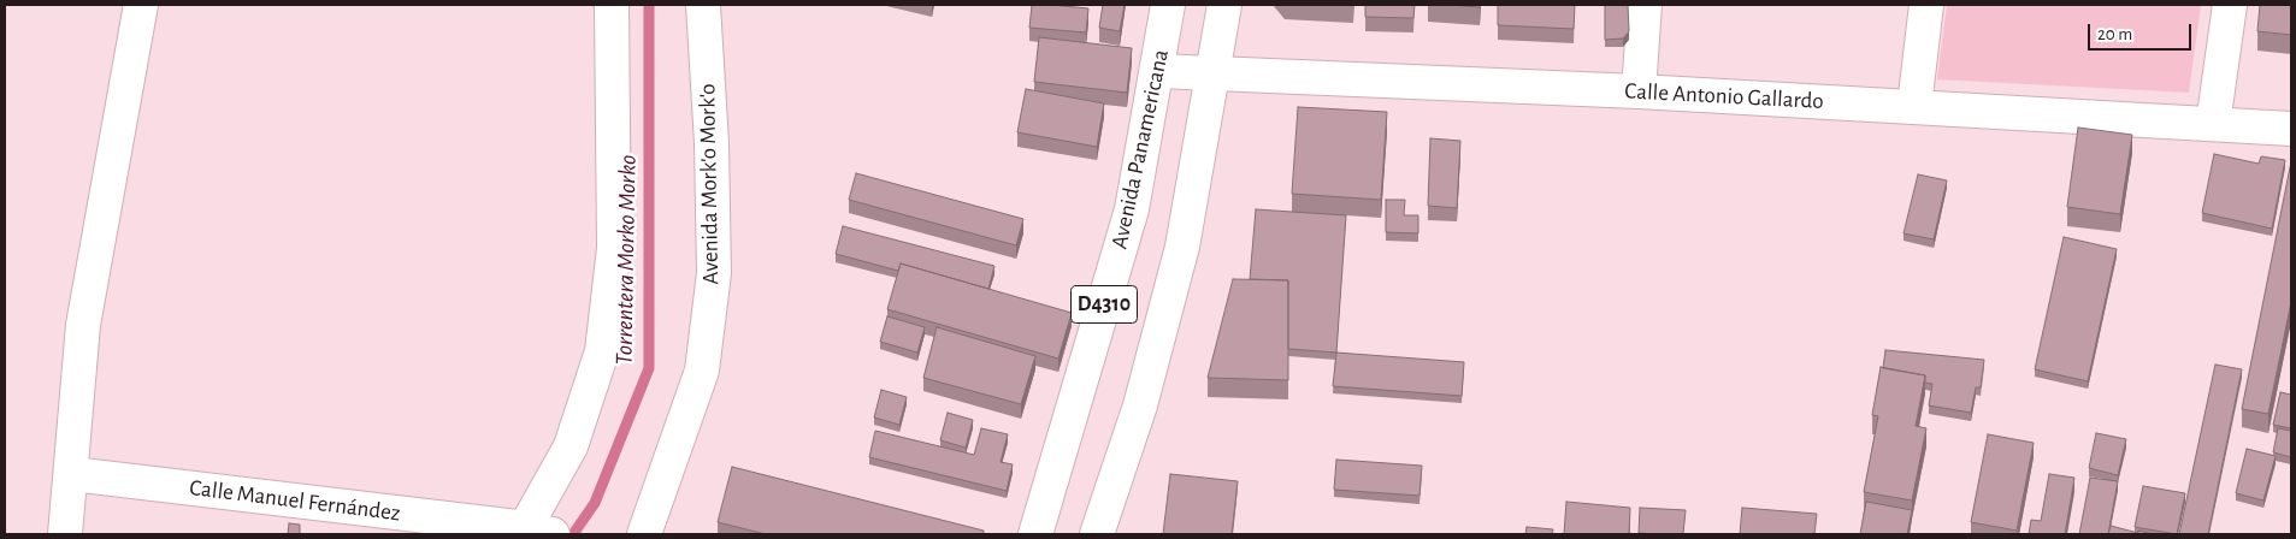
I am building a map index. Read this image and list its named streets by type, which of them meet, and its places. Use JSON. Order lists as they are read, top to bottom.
{
  "streets": {
    "street": [
      "Calle Antonio Gallardo",
      "Avenida Panamericana",
      "Avenida Mork'o Mork'o",
      "D4310",
      "Calle Manuel Fernández"
    ]
  },
  "crossings": [
    ["Calle Antonio Gallardo", "Avenida Panamericana"],
    ["Calle Antonio Gallardo", "D4310"]
  ],
  "water": ["Torrentera Morko Morko"],
  "scale_bar": "20 m"
}
